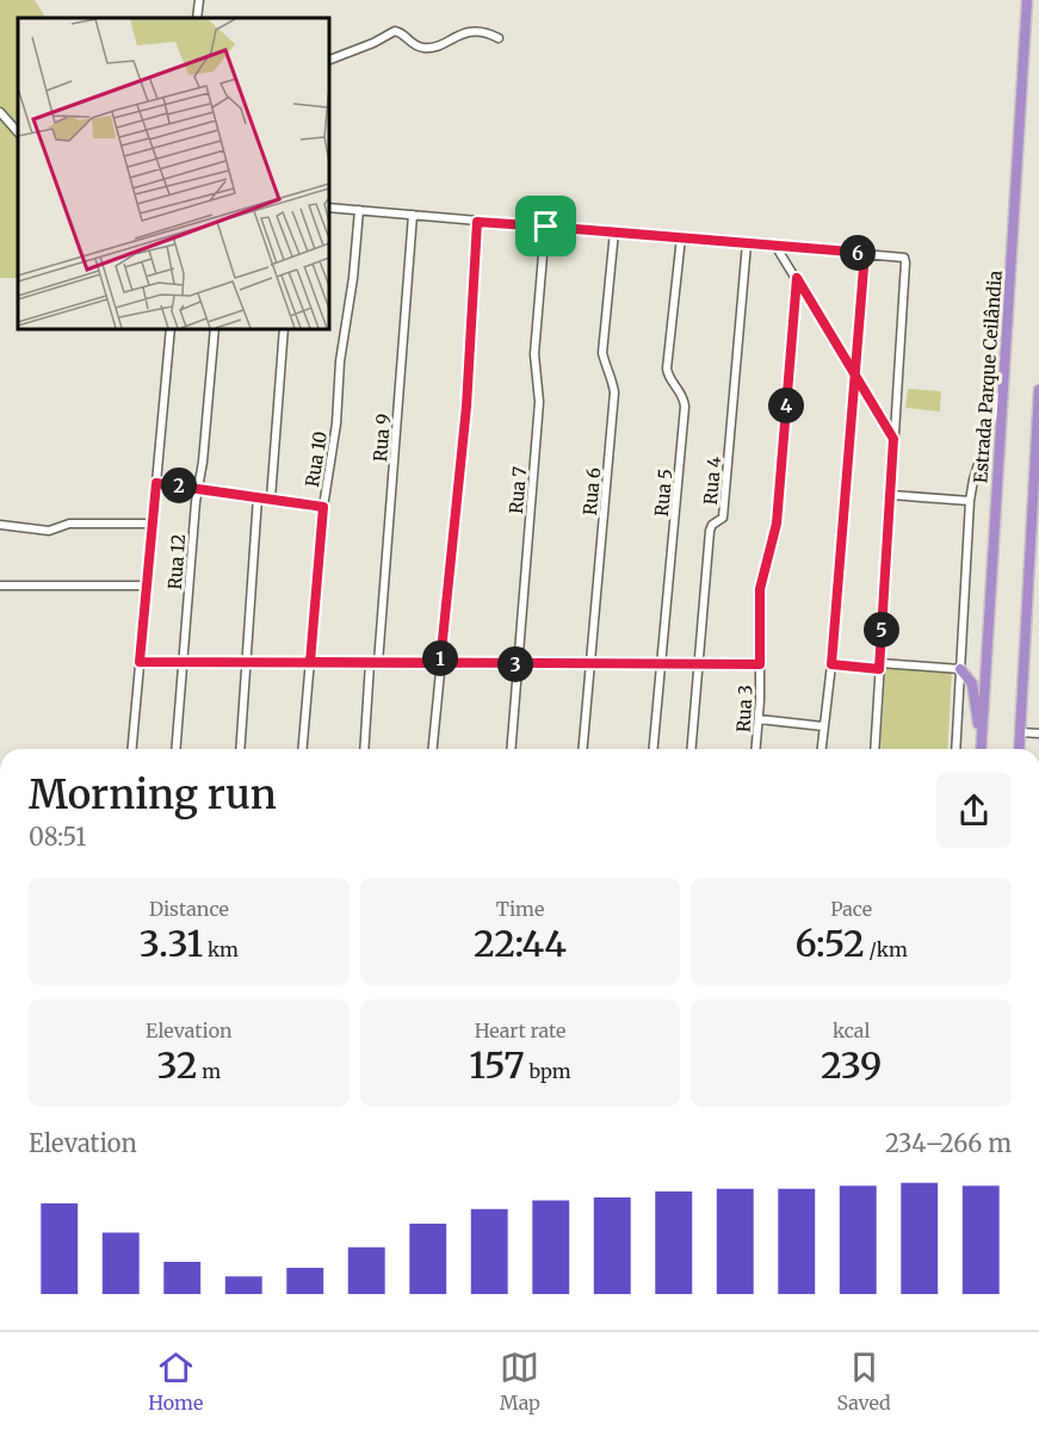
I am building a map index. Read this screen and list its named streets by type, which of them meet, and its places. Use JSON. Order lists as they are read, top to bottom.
{
  "streets": {
    "highway": ["Estrada Parque Ceilândia"],
    "street": [
      "Rua 9",
      "Rua 10",
      "Rua 4",
      "Rua 7",
      "Rua 6",
      "Rua 5",
      "Rua 12",
      "Rua 3"
    ]
  },
  "page": {
    "pins": [
      "6",
      "4",
      "2",
      "5",
      "1",
      "3"
    ],
    "heading": ["Morning run", "08:51"],
    "stats": [
      ["Distance", "3.31 km"],
      ["Time", "22:44"],
      ["Pace", "6:52 /km"],
      ["Elevation", "32 m"],
      ["Heart rate", "157 bpm"],
      ["kcal", "239"]
    ],
    "chart": ["Elevation", "234–266 m"],
    "tabs": ["Home", "Map", "Saved"]
  }
}
